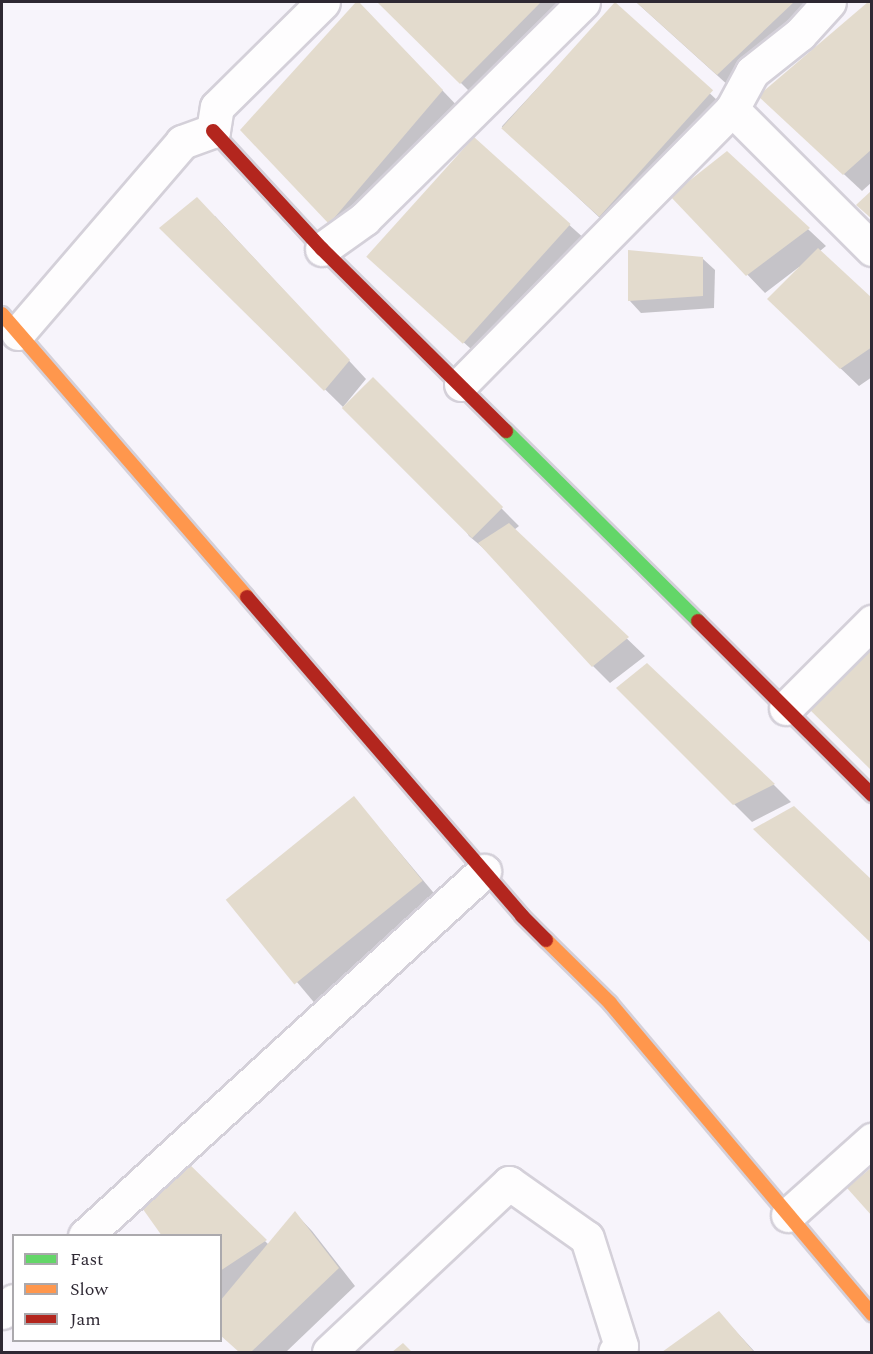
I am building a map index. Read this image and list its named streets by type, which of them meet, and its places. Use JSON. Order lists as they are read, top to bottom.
{
  "legend": ["Fast", "Slow", "Jam"]
}
